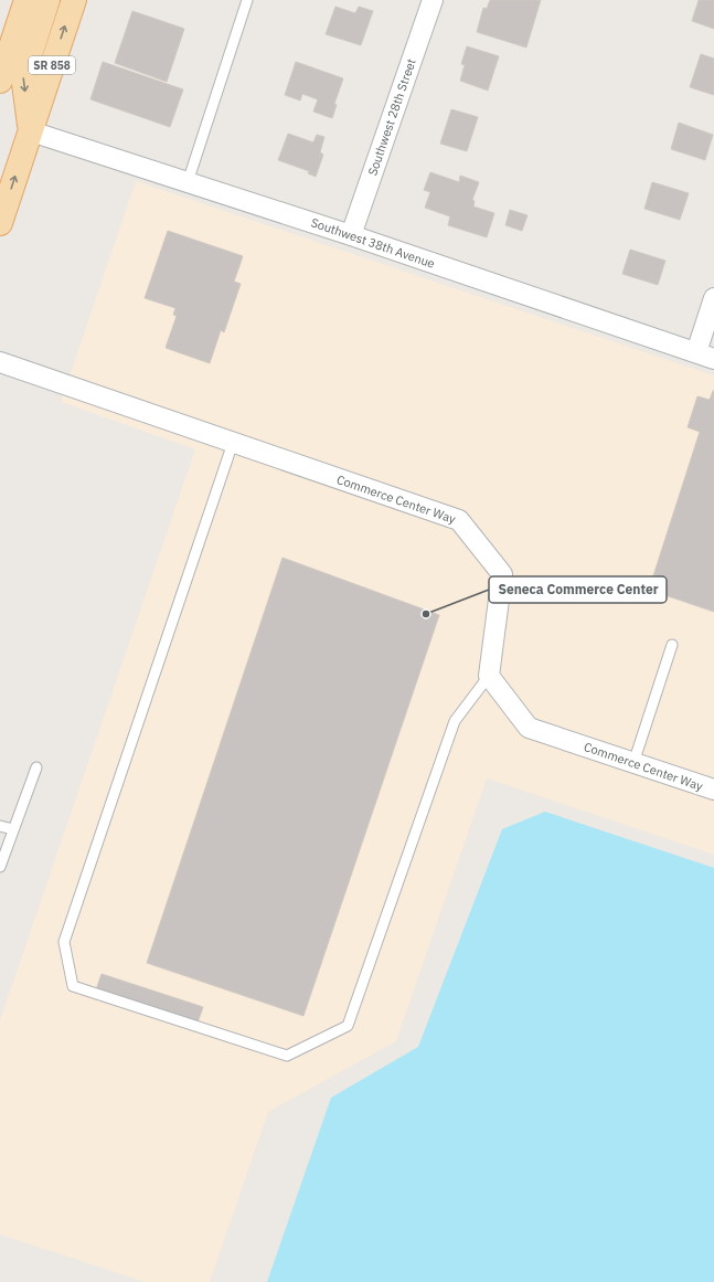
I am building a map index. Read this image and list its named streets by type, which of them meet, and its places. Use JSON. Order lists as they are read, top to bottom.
{
  "streets": {
    "main road": ["SR 858"],
    "street": ["Southwest 28th Street", "Southwest 38th Avenue", "Commerce Center Way"]
  },
  "crossings": [
    ["SR 858", "Southwest 38th Avenue"],
    ["Southwest 28th Street", "Southwest 38th Avenue"]
  ],
  "places": ["Seneca Commerce Center"]
}
